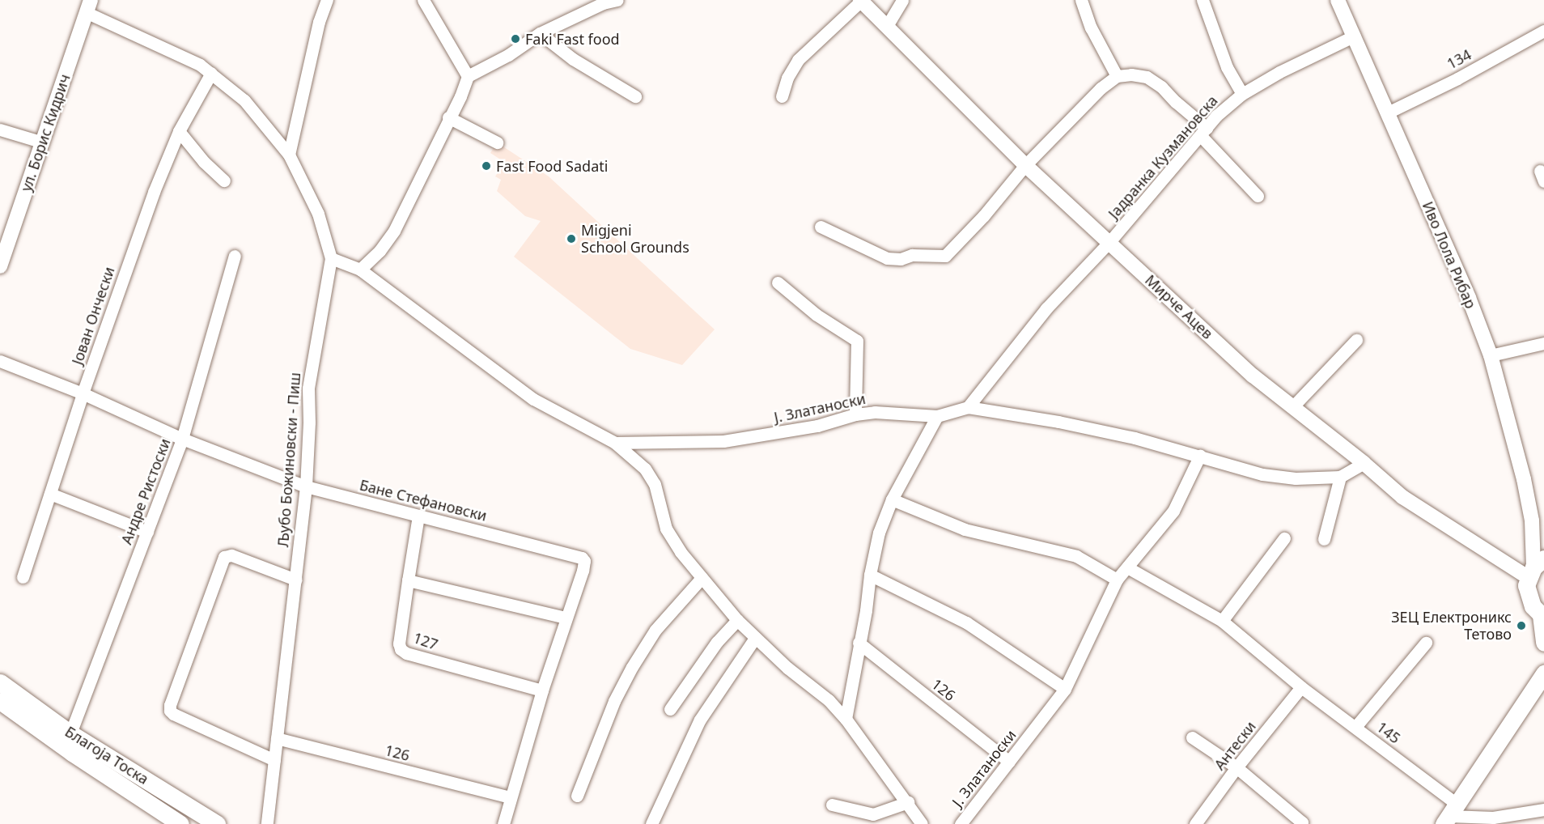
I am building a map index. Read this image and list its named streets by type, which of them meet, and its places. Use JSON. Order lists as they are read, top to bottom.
{
  "streets": {
    "main road": ["Благоја Тоска"],
    "street": [
      "134",
      "ул. Борис Кидрич",
      "Јадранка Кузмановска",
      "Иво Лола Рибар",
      "Мирче Ацев",
      "Јован Ончески",
      "Ј. Златаноски",
      "Љубо Божиновски - Пиш",
      "Андре Ристоски",
      "Бане Стефановски",
      "127",
      "126",
      "145",
      "Антески"
    ]
  },
  "crossings": [
    ["134", "Иво Лола Рибар"],
    ["ул. Борис Кидрич", "Љубо Божиновски - Пиш"],
    ["Јадранка Кузмановска", "Иво Лола Рибар"],
    ["Јадранка Кузмановска", "Мирче Ацев"],
    ["Јадранка Кузмановска", "Ј. Златаноски"],
    ["Мирче Ацев", "Ј. Златаноски"],
    ["Јован Ончески", "Љубо Божиновски - Пиш"],
    ["Јован Ончески", "Бане Стефановски"],
    ["Ј. Златаноски", "126"],
    ["Ј. Златаноски", "145"],
    ["Љубо Божиновски - Пиш", "Бане Стефановски"],
    ["Љубо Божиновски - Пиш", "126"],
    ["Андре Ристоски", "Бане Стефановски"],
    ["Андре Ристоски", "Благоја Тоска"],
    ["Бане Стефановски", "127"],
    ["Бане Стефановски", "126"],
    ["145", "Антески"]
  ],
  "places": [
    "Faki Fast food",
    "Fast Food Sadati",
    "Migjeni School Grounds",
    "ЗЕЦ Електроникс Тетово"
  ]
}
